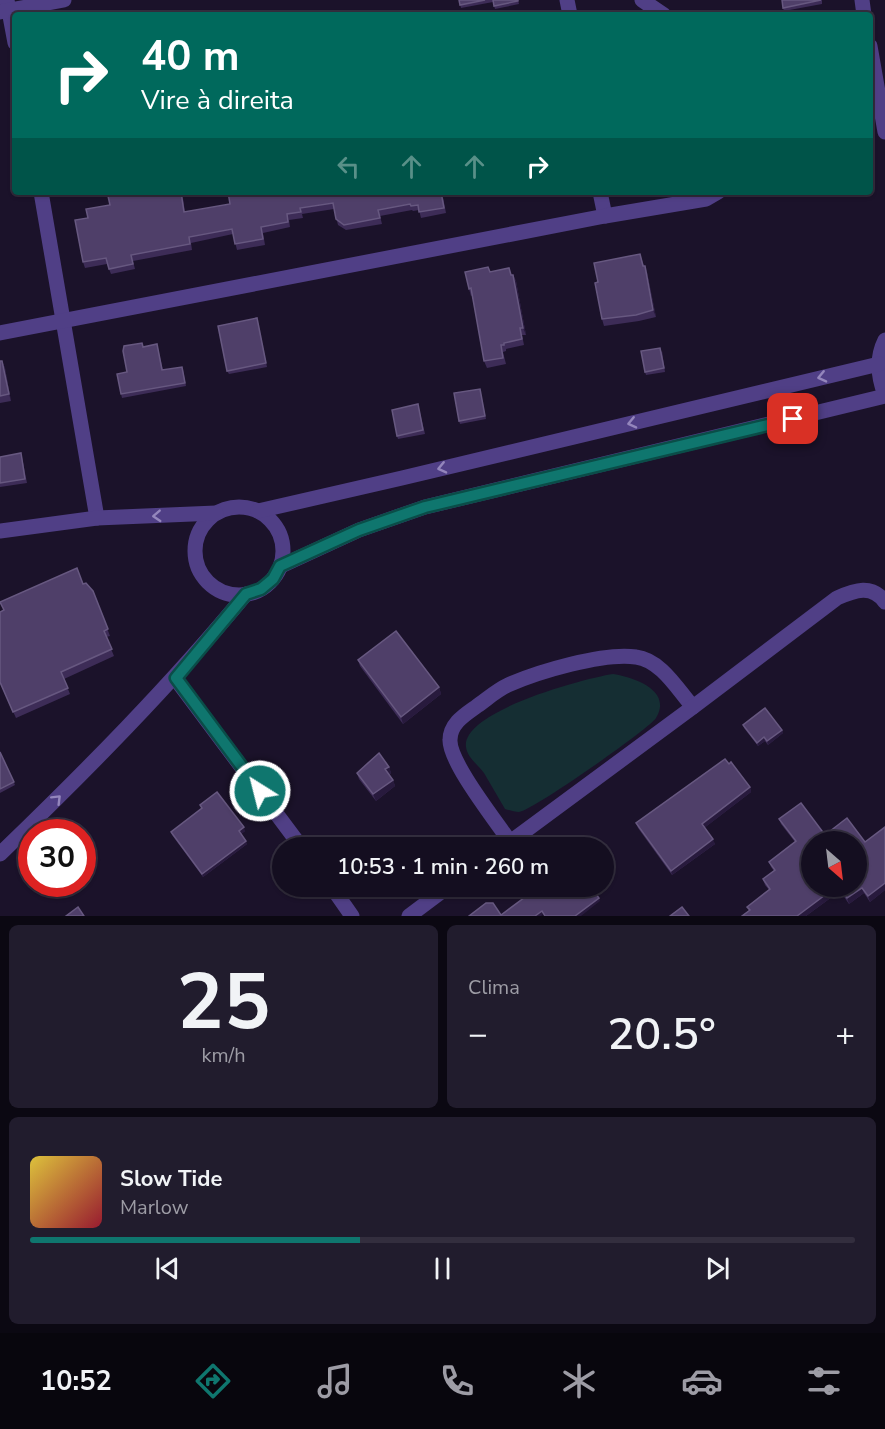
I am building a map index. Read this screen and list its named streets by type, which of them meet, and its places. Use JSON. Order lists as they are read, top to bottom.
{
  "north": "bottom right",
  "page": {
    "turn": ["40 m", "Vire à direita"],
    "limit": "30",
    "trip": "10:53 · 1 min · 260 m",
    "tile": [
      ["25", "km/h"],
      "Clima"
    ],
    "heat": ["−", "20.5°", "+"],
    "song": ["Slow Tide", "Marlow"],
    "tabs": "10:52"
  }
}
